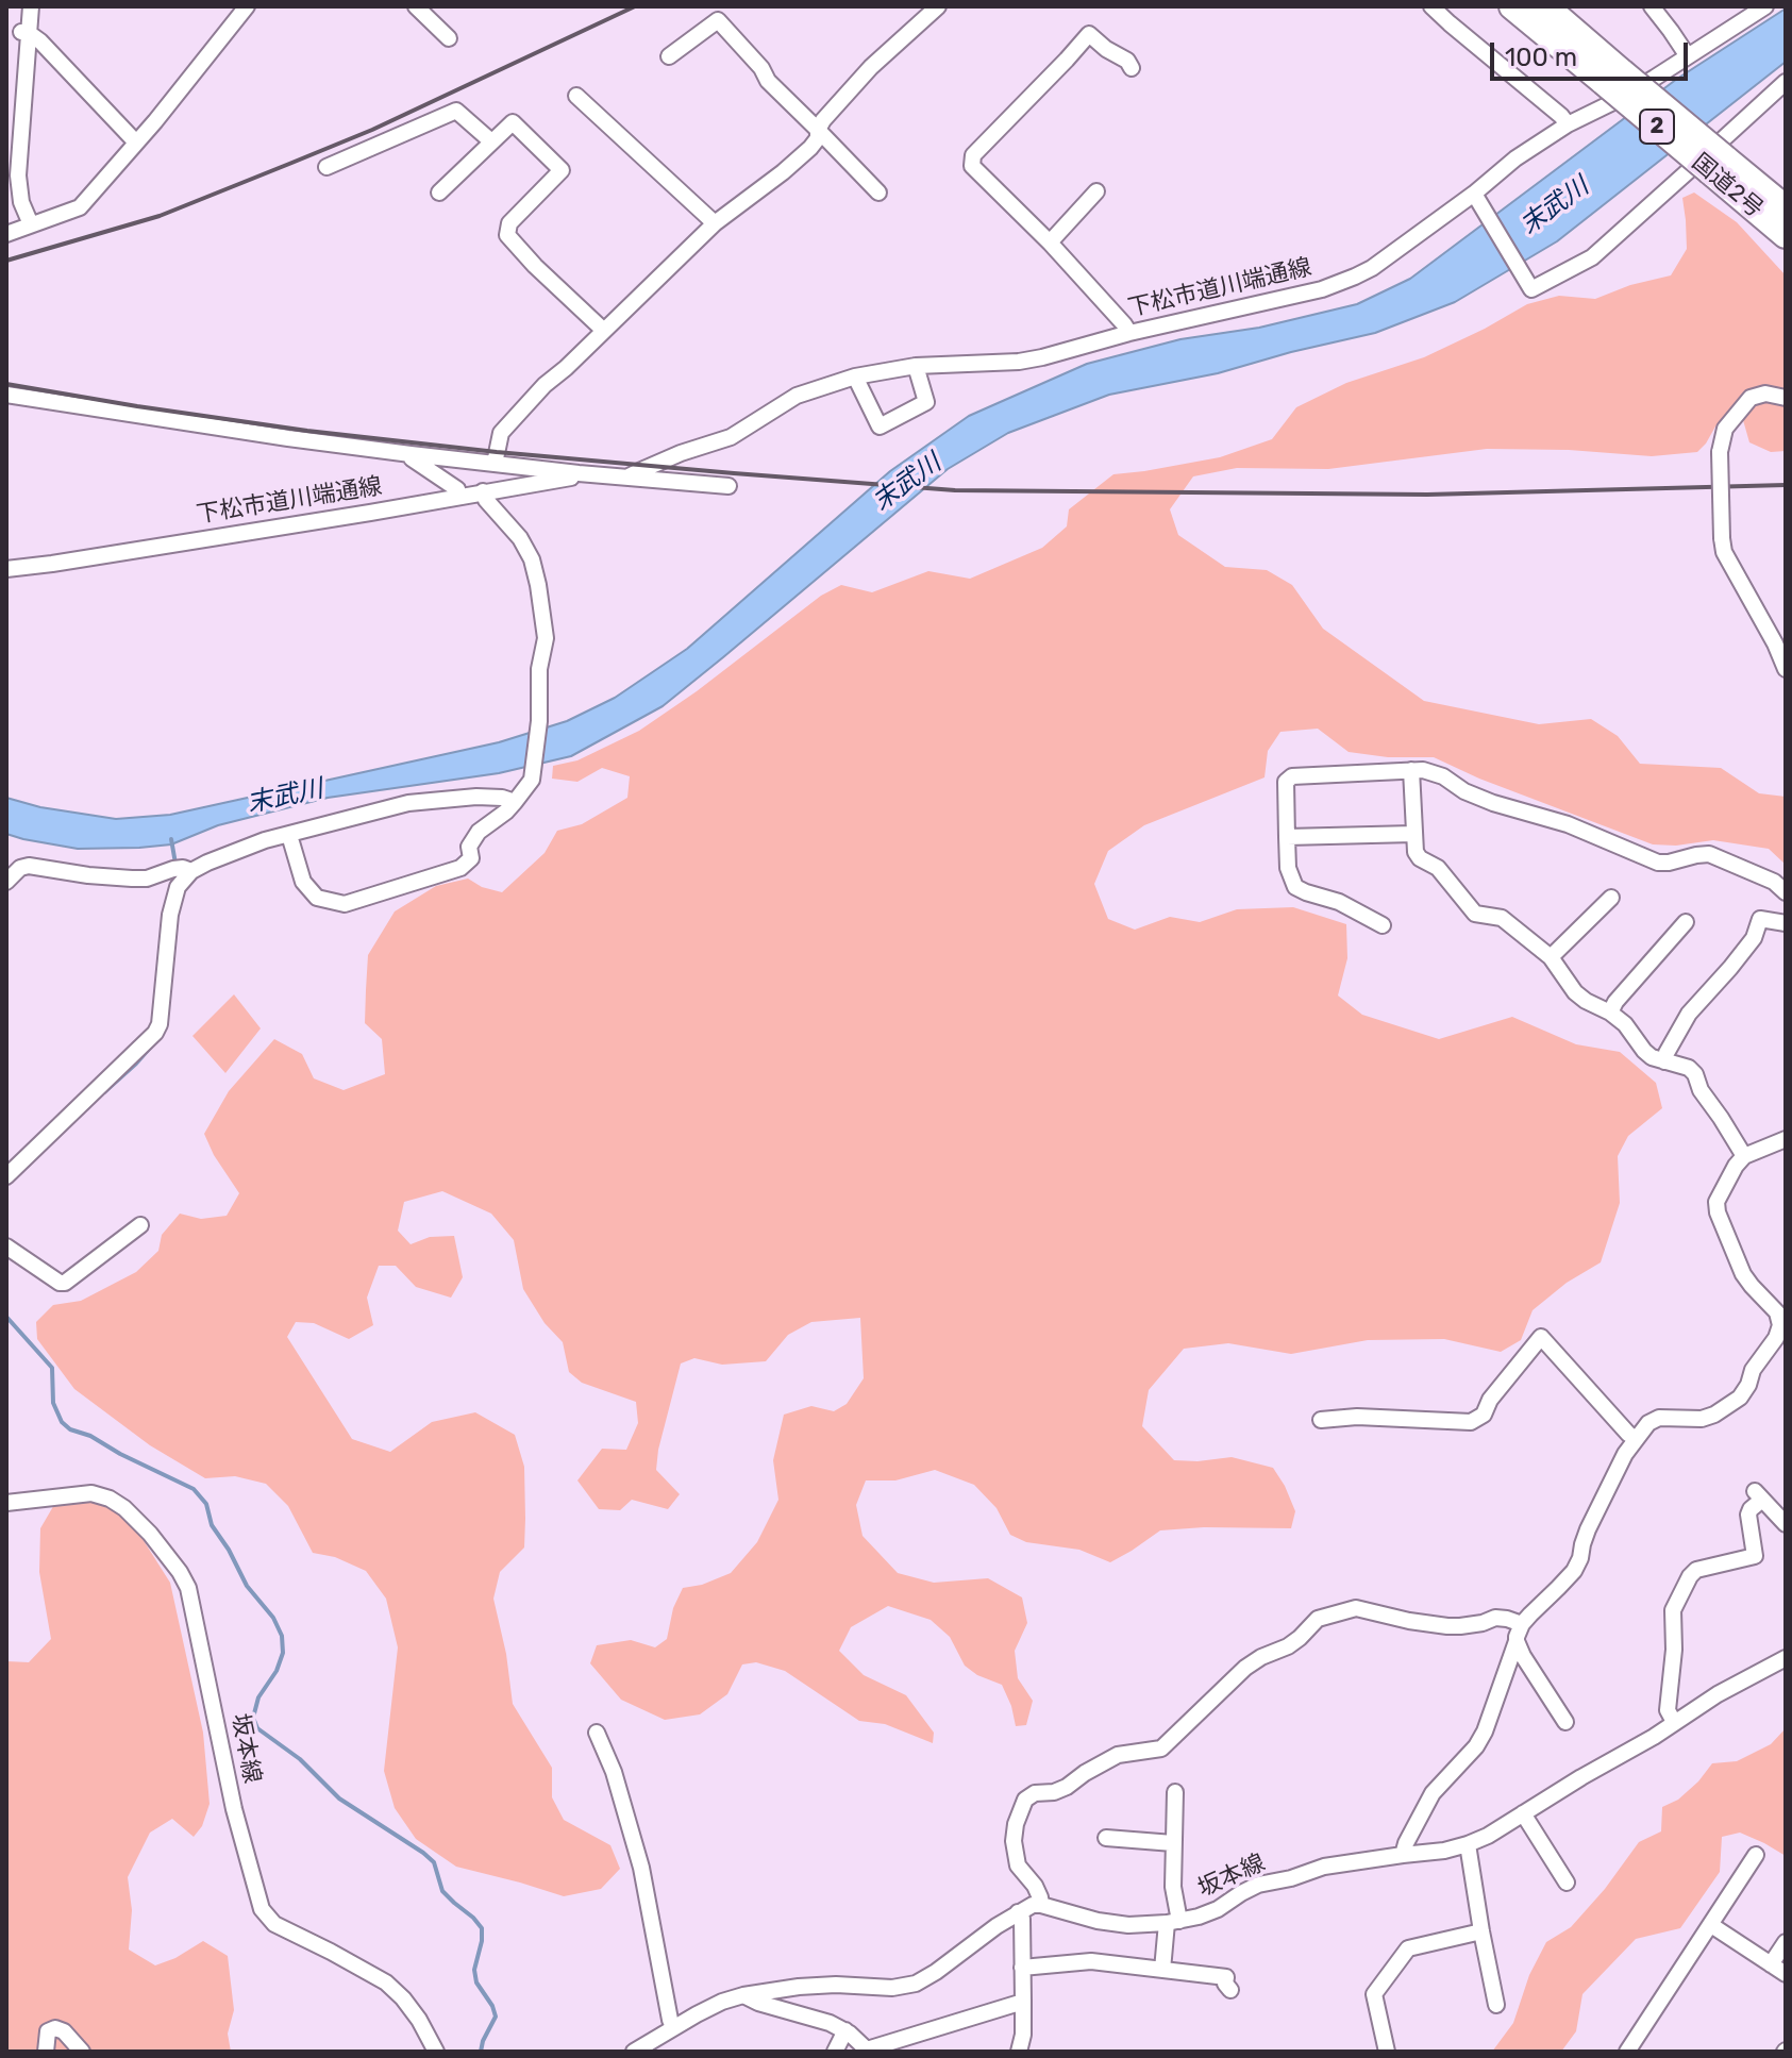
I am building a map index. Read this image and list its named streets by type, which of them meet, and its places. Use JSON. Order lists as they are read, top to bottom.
{
  "streets": {
    "highway": ["2", "国道2号"],
    "street": ["下松市道川端通線", "坂本線"]
  },
  "water": ["末武川"],
  "scale_bar": "100 m"
}
